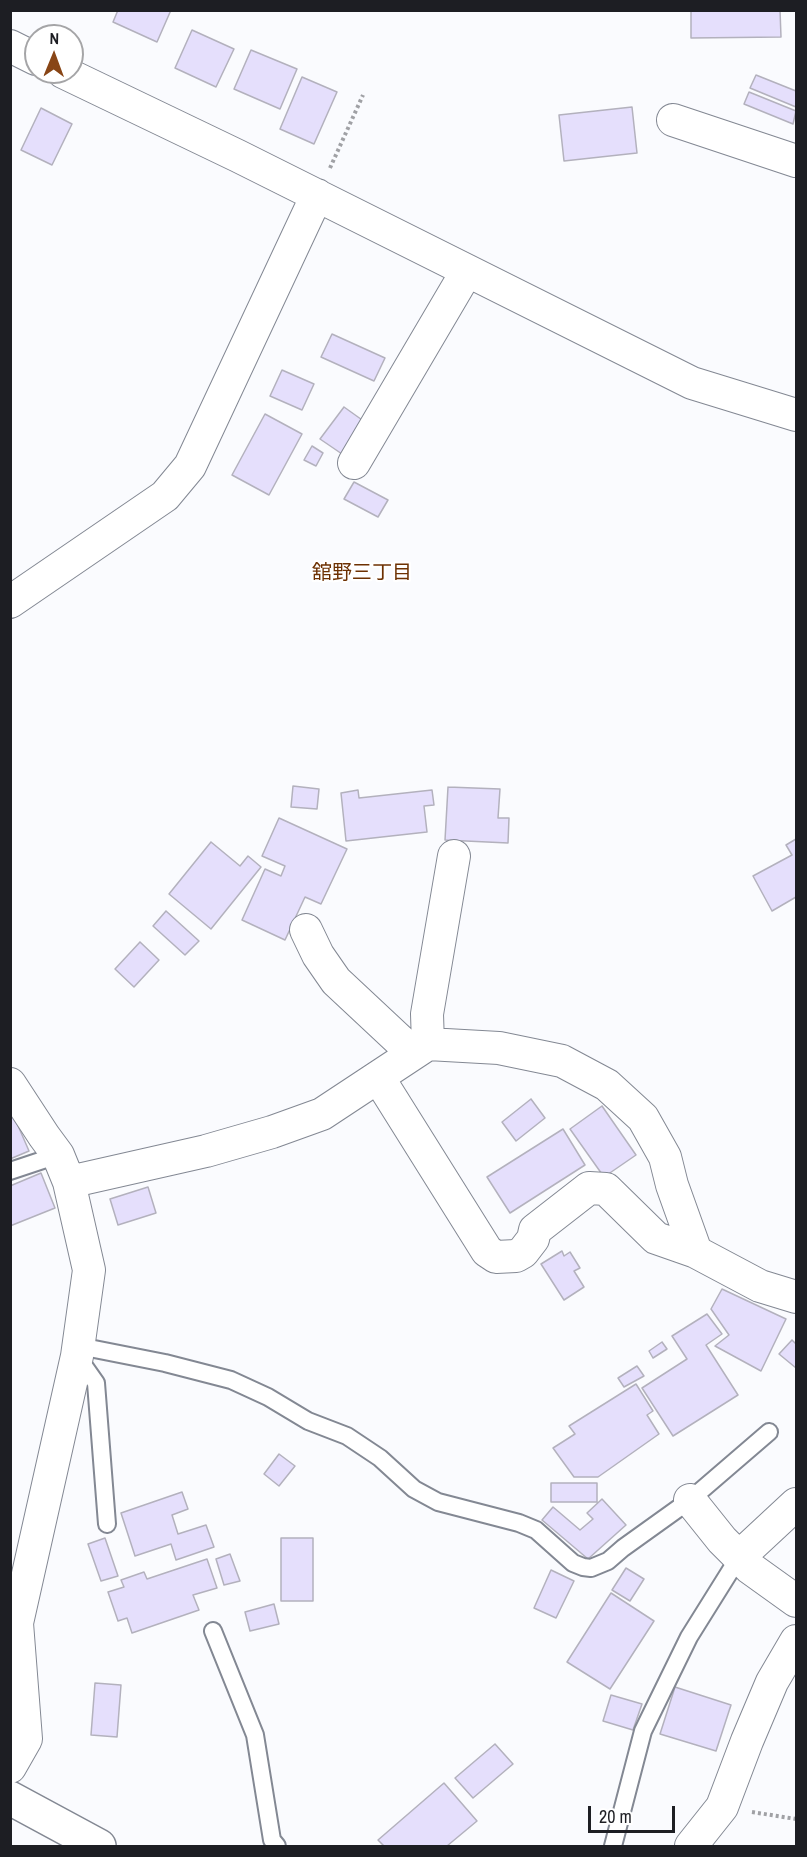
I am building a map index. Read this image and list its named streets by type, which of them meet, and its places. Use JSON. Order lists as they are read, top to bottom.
{
  "districts": ["舘野三丁目"],
  "scale_bar": "20 m",
  "north": "top"
}
